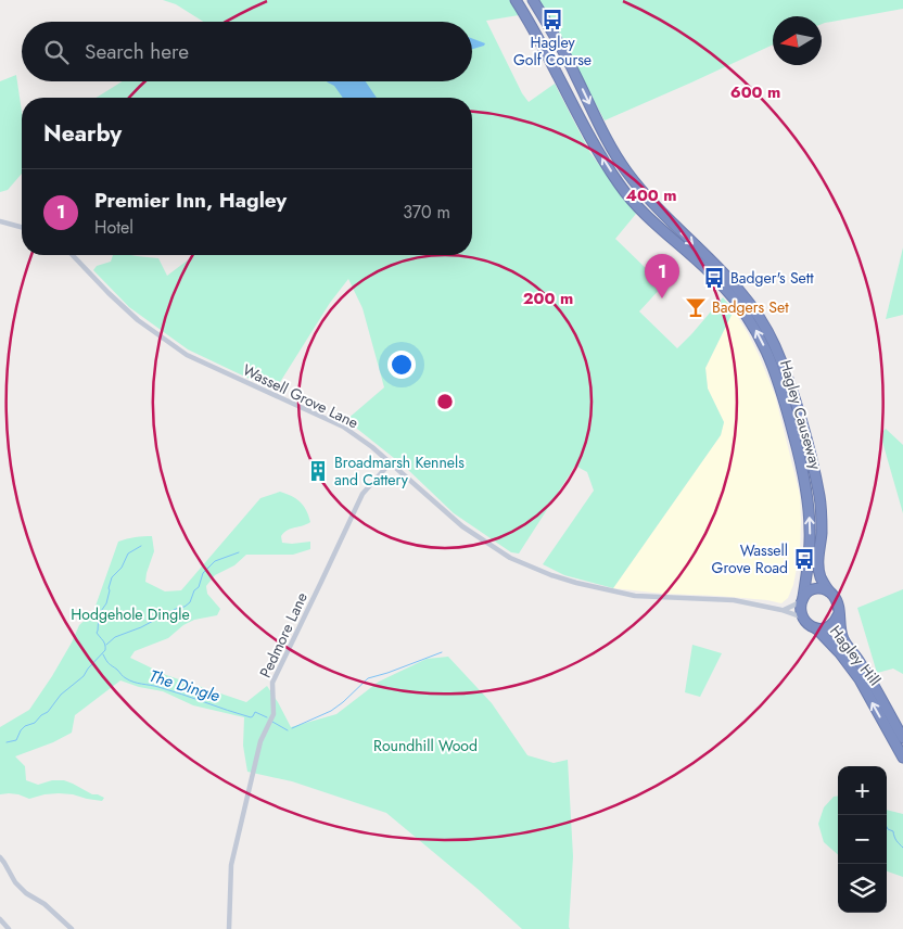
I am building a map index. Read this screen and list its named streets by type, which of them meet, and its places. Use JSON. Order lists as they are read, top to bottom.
{
  "streets": {
    "highway": ["Hagley Causeway", "Hagley Hill"],
    "street": ["Wassell Grove Lane", "Pedmore Lane"]
  },
  "crossings": [
    ["Wassell Grove Lane", "Hagley Causeway"],
    ["Wassell Grove Lane", "Pedmore Lane"],
    ["Wassell Grove Lane", "Hagley Hill"],
    ["Hagley Causeway", "Hagley Hill"]
  ],
  "water": ["The Dingle"],
  "parks": ["Hodgehole Dingle", "Roundhill Wood"],
  "places": {
    "bus stop": ["Hagley Golf Course", "Badger's Sett", "Wassell Grove Road"],
    "bar": ["Badgers Set"],
    "building": ["Broadmarsh Kennels and Cattery"]
  },
  "north": "left",
  "page": {
    "search": "Search here",
    "heading": "Nearby",
    "list": [
      {
        "mark": "1",
        "name": "Premier Inn, Hagley",
        "note": "Hotel",
        "value": "370 m"
      }
    ],
    "pins": "1",
    "map_buttons": ["+", "−"]
  },
  "rings": ["600 m", "400 m", "200 m"]
}
